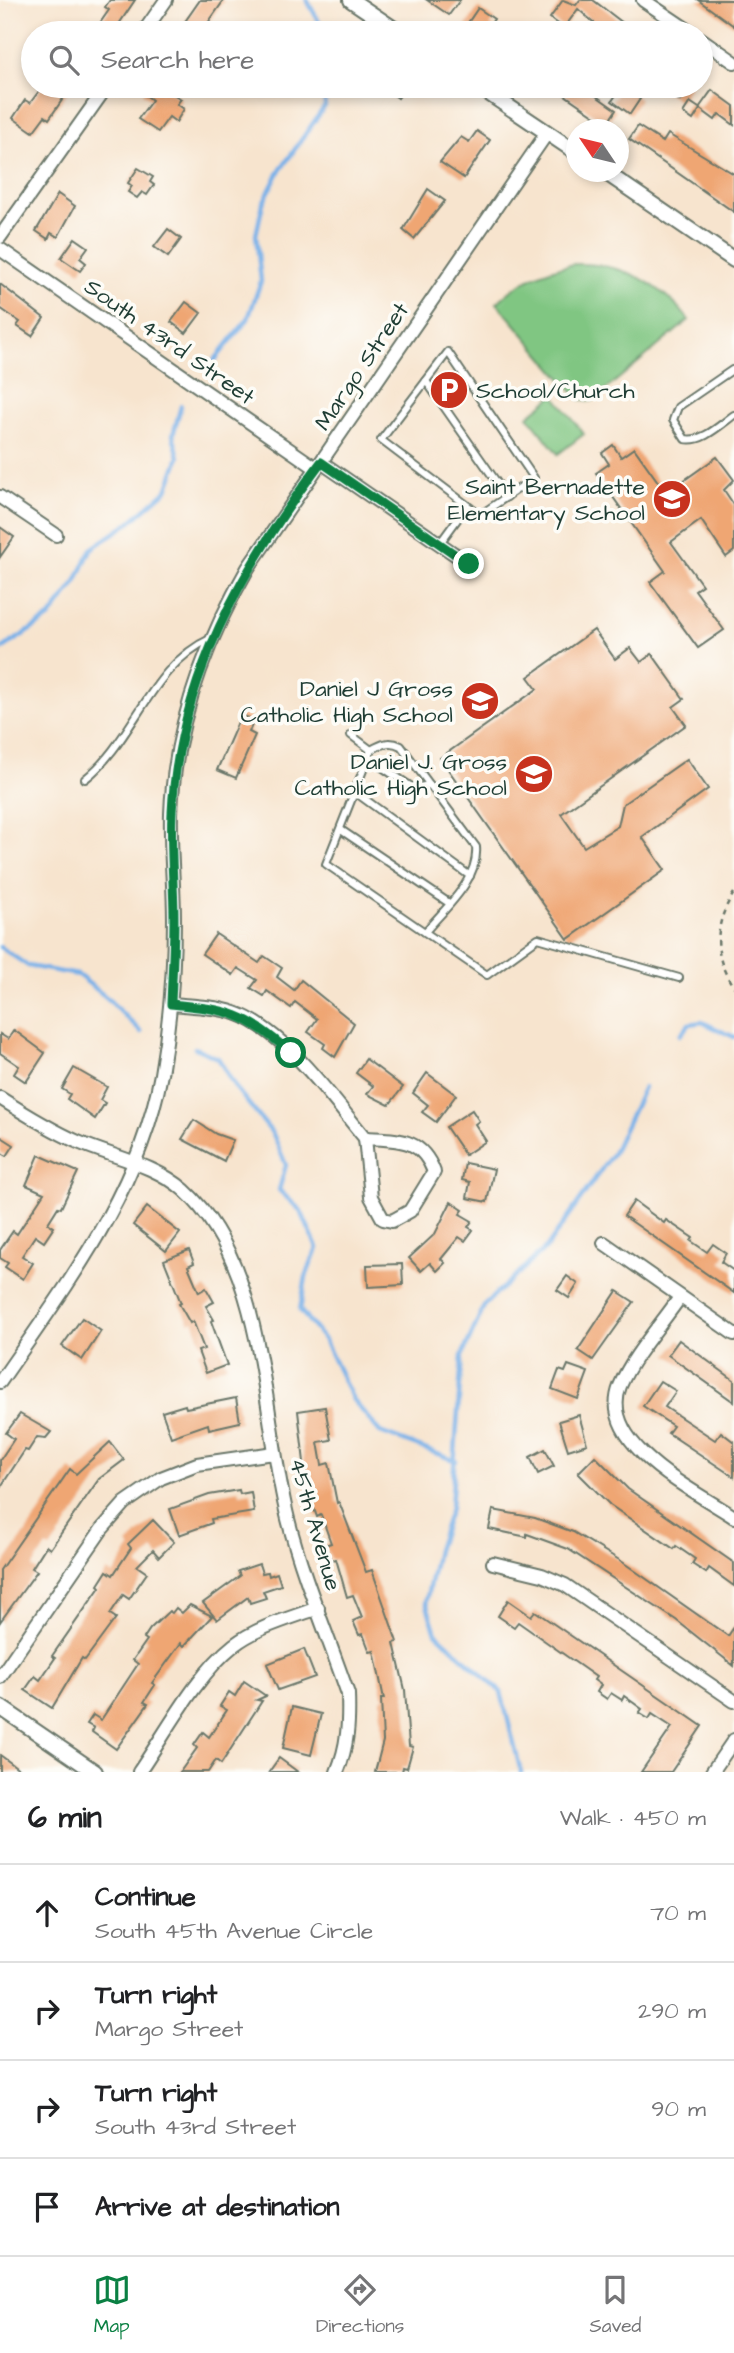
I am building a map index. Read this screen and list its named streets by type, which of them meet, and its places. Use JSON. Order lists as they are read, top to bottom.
{
  "streets": {
    "street": ["South 43rd Street", "Margo Street", "45th Avenue"]
  },
  "crossings": [
    ["South 43rd Street", "Margo Street"],
    ["Margo Street", "45th Avenue"]
  ],
  "places": {
    "parking": ["School/Church"],
    "school or university": ["Saint Bernadette Elementary School", "Daniel J Gross Catholic High School", "Daniel J. Gross Catholic High School"]
  },
  "north": "top left",
  "page": {
    "search": "Search here",
    "heading": ["6 min", "Walk · 450 m"],
    "list": [
      ["Continue", "South 45th Avenue Circle", "70 m"],
      ["Turn right", "Margo Street", "290 m"],
      ["Turn right", "South 43rd Street", "90 m"],
      "Arrive at destination"
    ],
    "nav": ["Map", "Directions", "Saved"]
  }
}
